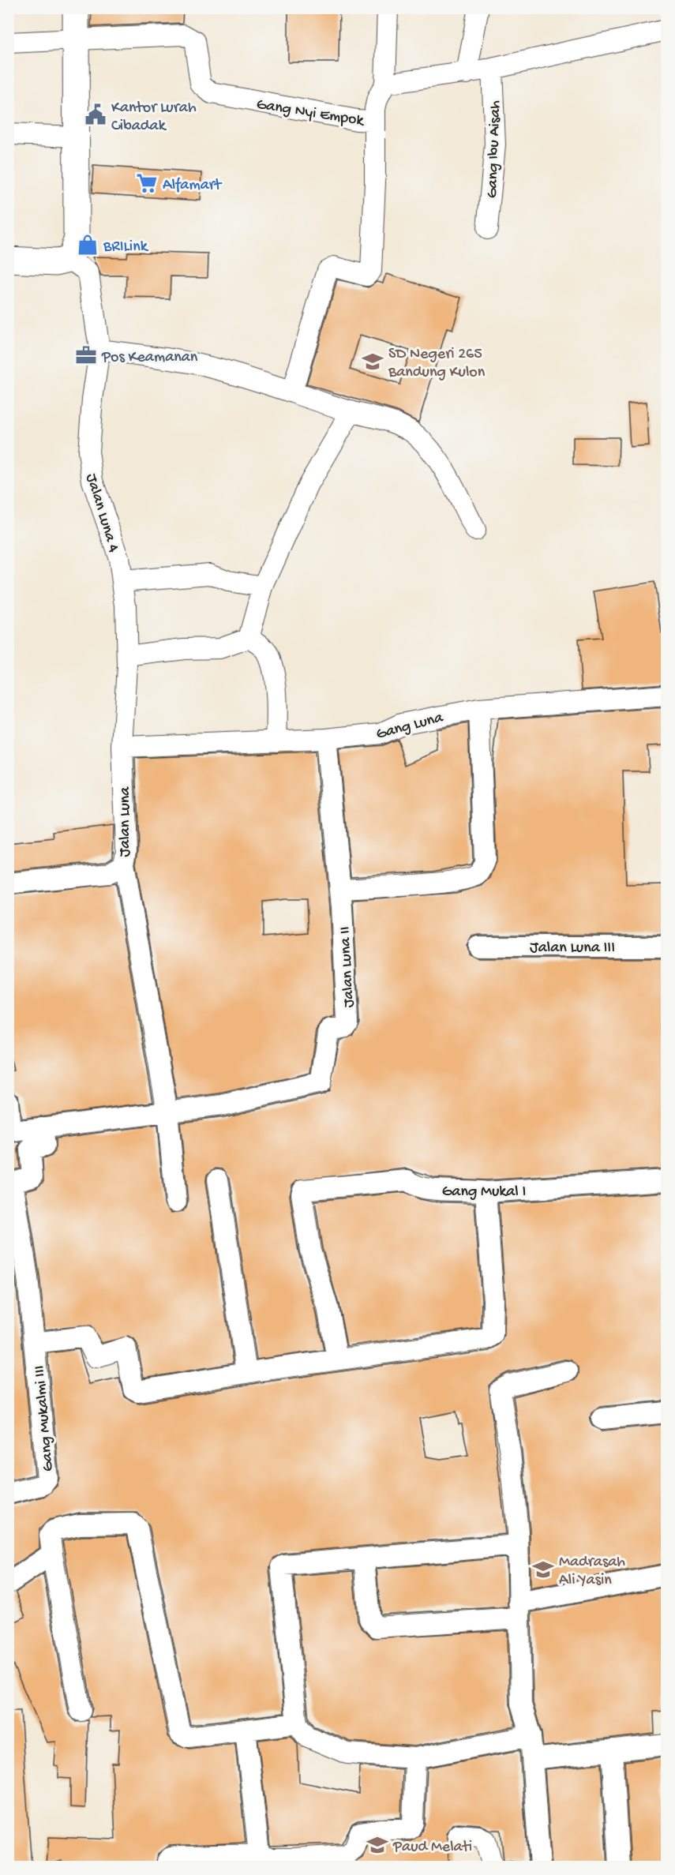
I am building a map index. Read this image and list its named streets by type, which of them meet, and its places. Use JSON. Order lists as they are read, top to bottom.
{
  "streets": {
    "street": [
      "Gang Nyi Empok",
      "Gang Ibu Aisah",
      "Jalan Luna 4",
      "Gang Luna",
      "Jalan Luna",
      "Jalan Luna III",
      "Jalan Luna II",
      "Gang Mukal I",
      "Gang Mukalmi III"
    ]
  },
  "crossings": [
    ["Jalan Luna 4", "Gang Luna"],
    ["Jalan Luna 4", "Jalan Luna"],
    ["Gang Luna", "Jalan Luna"],
    ["Gang Luna", "Jalan Luna II"]
  ],
  "places": {
    "public building": ["Kantor Lurah Cibadak"],
    "supermarket": ["Alfamart"],
    "shop": ["BRILink"],
    "office": ["Pos Keamanan"],
    "school or university": ["SD Negeri 265 Bandung Kulon", "Madrasah Ali Yasin", "Paud Melati"]
  }
}
